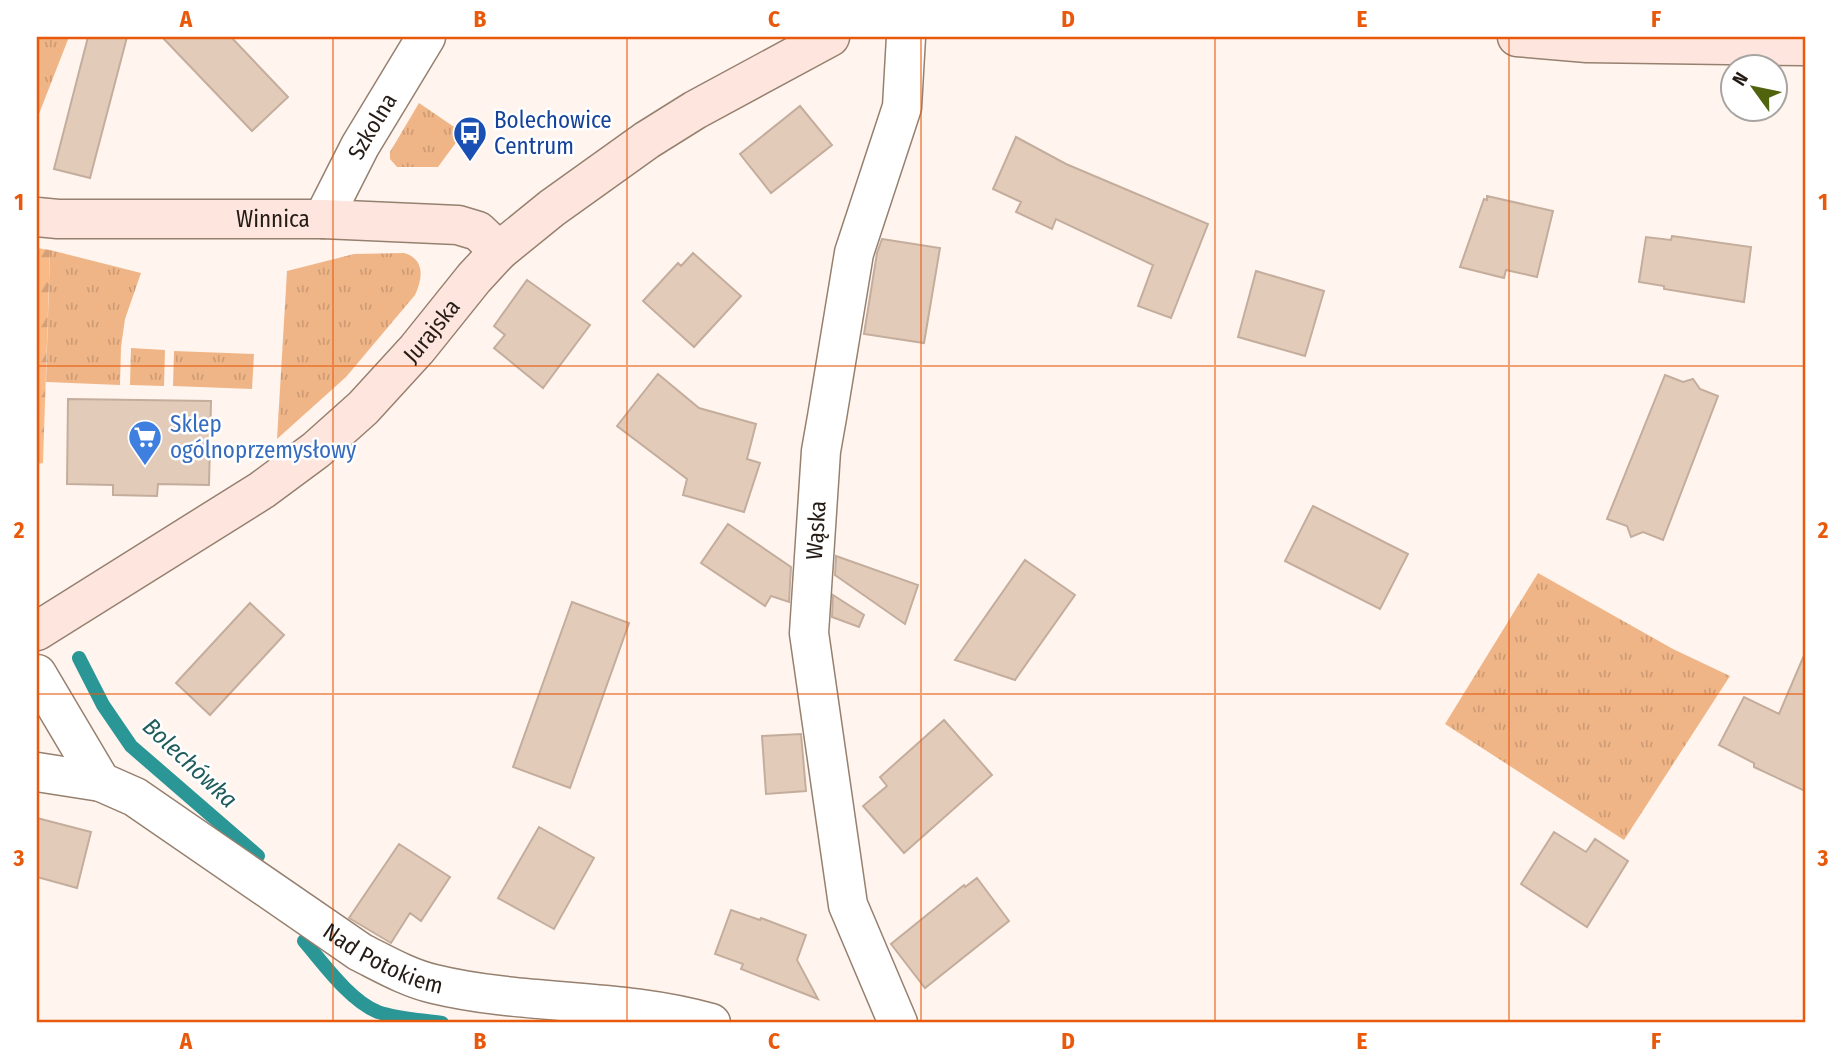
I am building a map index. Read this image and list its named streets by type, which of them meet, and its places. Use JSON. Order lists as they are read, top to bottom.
{
  "streets": {
    "street": [
      "Szkolna",
      "Winnica",
      "Jurajska",
      "Wąska",
      "Nad Potokiem"
    ]
  },
  "crossings": [
    ["Szkolna", "Winnica"],
    ["Winnica", "Jurajska"]
  ],
  "water": ["Bolechówka"],
  "places": {
    "bus stop": ["Bolechowice Centrum"],
    "supermarket": ["Sklep ogólnoprzemysłowy"]
  },
  "north": "top left",
  "grid": {
    "columns": [
      "A",
      "B",
      "C",
      "D",
      "E",
      "F"
    ],
    "rows": ["1", "2", "3"]
  }
}
